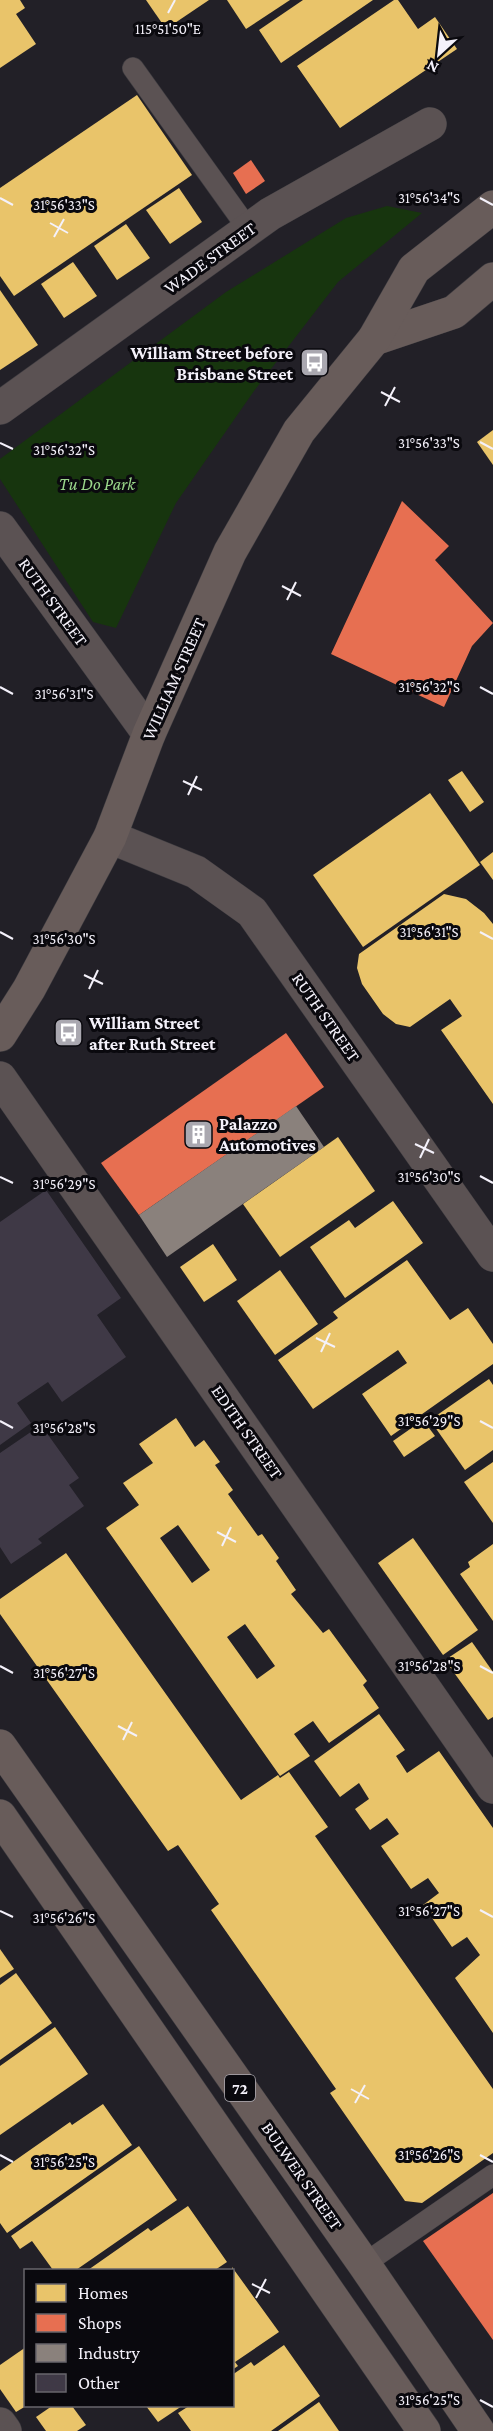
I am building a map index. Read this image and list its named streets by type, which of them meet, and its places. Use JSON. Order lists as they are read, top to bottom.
{
  "streets": {
    "main road": ["WILLIAM STREET", "72", "BULWER STREET"],
    "street": ["WADE STREET", "RUTH STREET", "EDITH STREET"]
  },
  "crossings": [
    ["RUTH STREET", "WILLIAM STREET"]
  ],
  "parks": ["Tu Do Park"],
  "places": {
    "bus stop": ["William Street before Brisbane Street", "William Street after Ruth Street"],
    "building": ["Palazzo Automotives"]
  },
  "legend": [
    "Homes",
    "Shops",
    "Industry",
    "Other"
  ],
  "north": "bottom left",
  "coordinates": [
    "115°51'50\"E",
    "31°56'34\"S",
    "31°56'33\"S",
    "31°56'32\"S",
    "31°56'31\"S",
    "31°56'30\"S",
    "31°56'29\"S",
    "31°56'28\"S",
    "31°56'27\"S",
    "31°56'26\"S",
    "31°56'25\"S"
  ]
}
